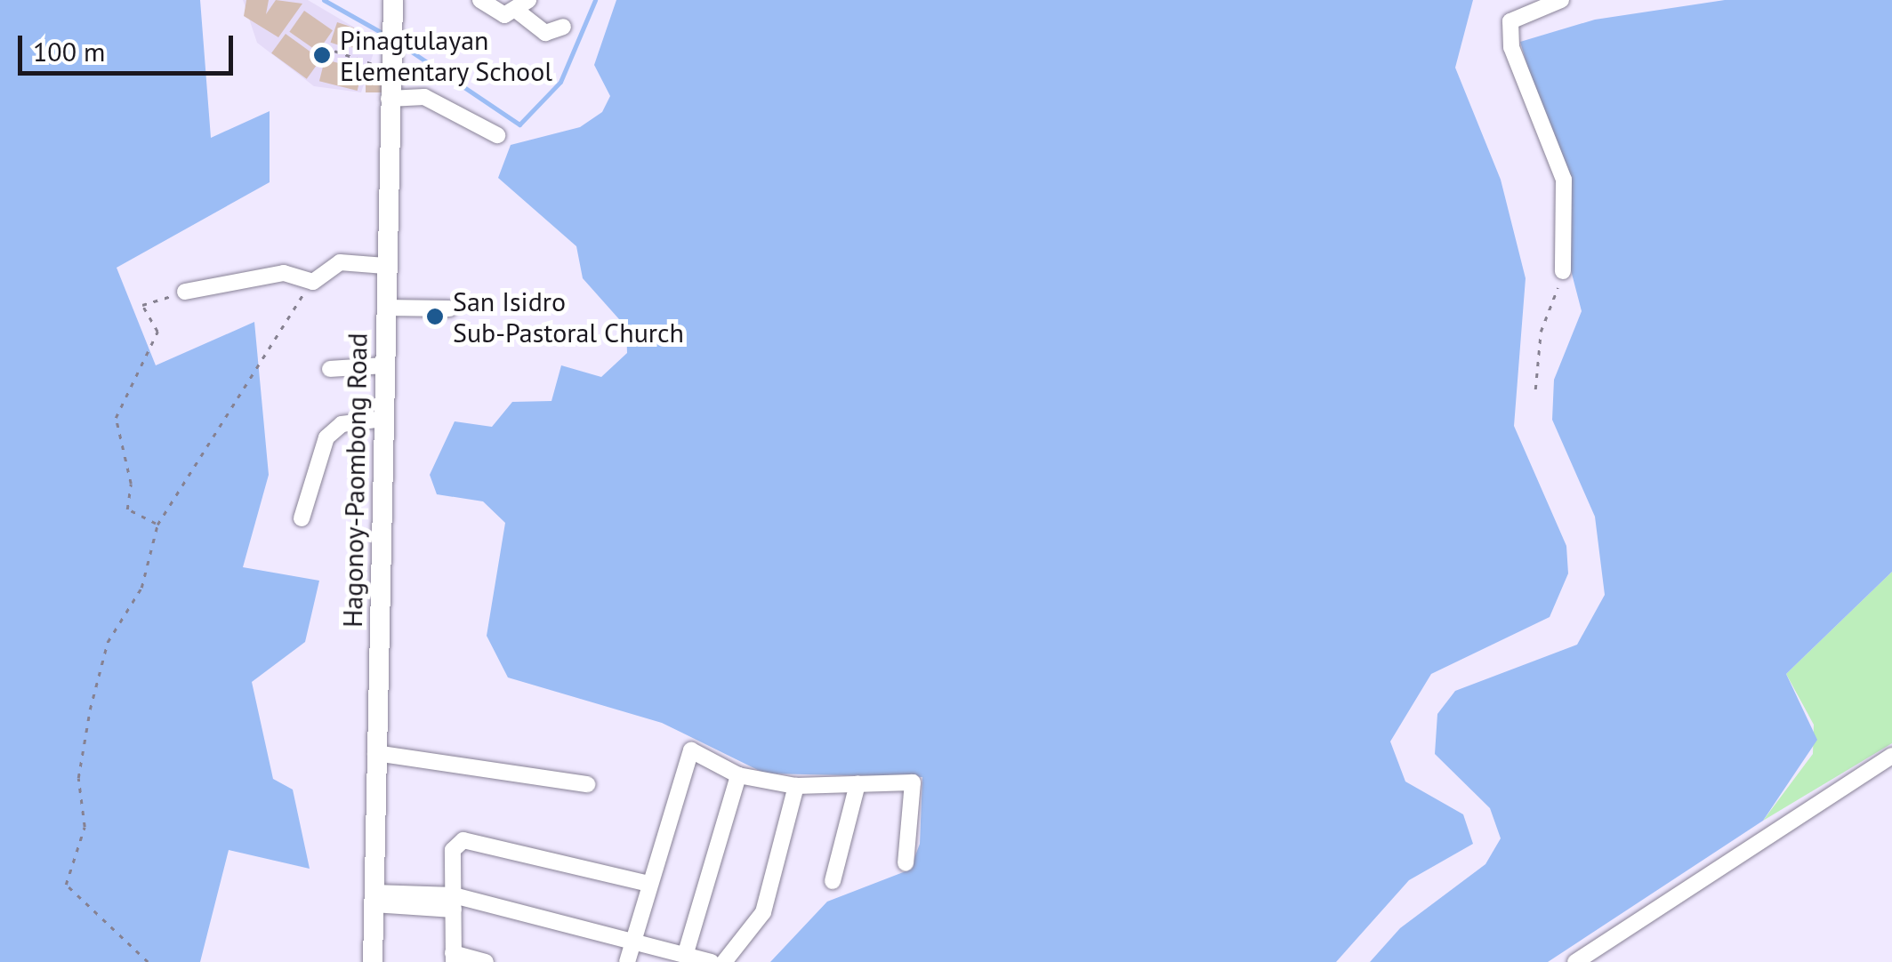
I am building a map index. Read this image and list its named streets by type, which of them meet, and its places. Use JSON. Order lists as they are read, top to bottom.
{
  "streets": {
    "main road": ["Hagonoy-Paombong Road"]
  },
  "places": ["Pinagtulayan Elementary School", "San Isidro Sub-Pastoral Church"],
  "scale_bar": "100 m"
}
